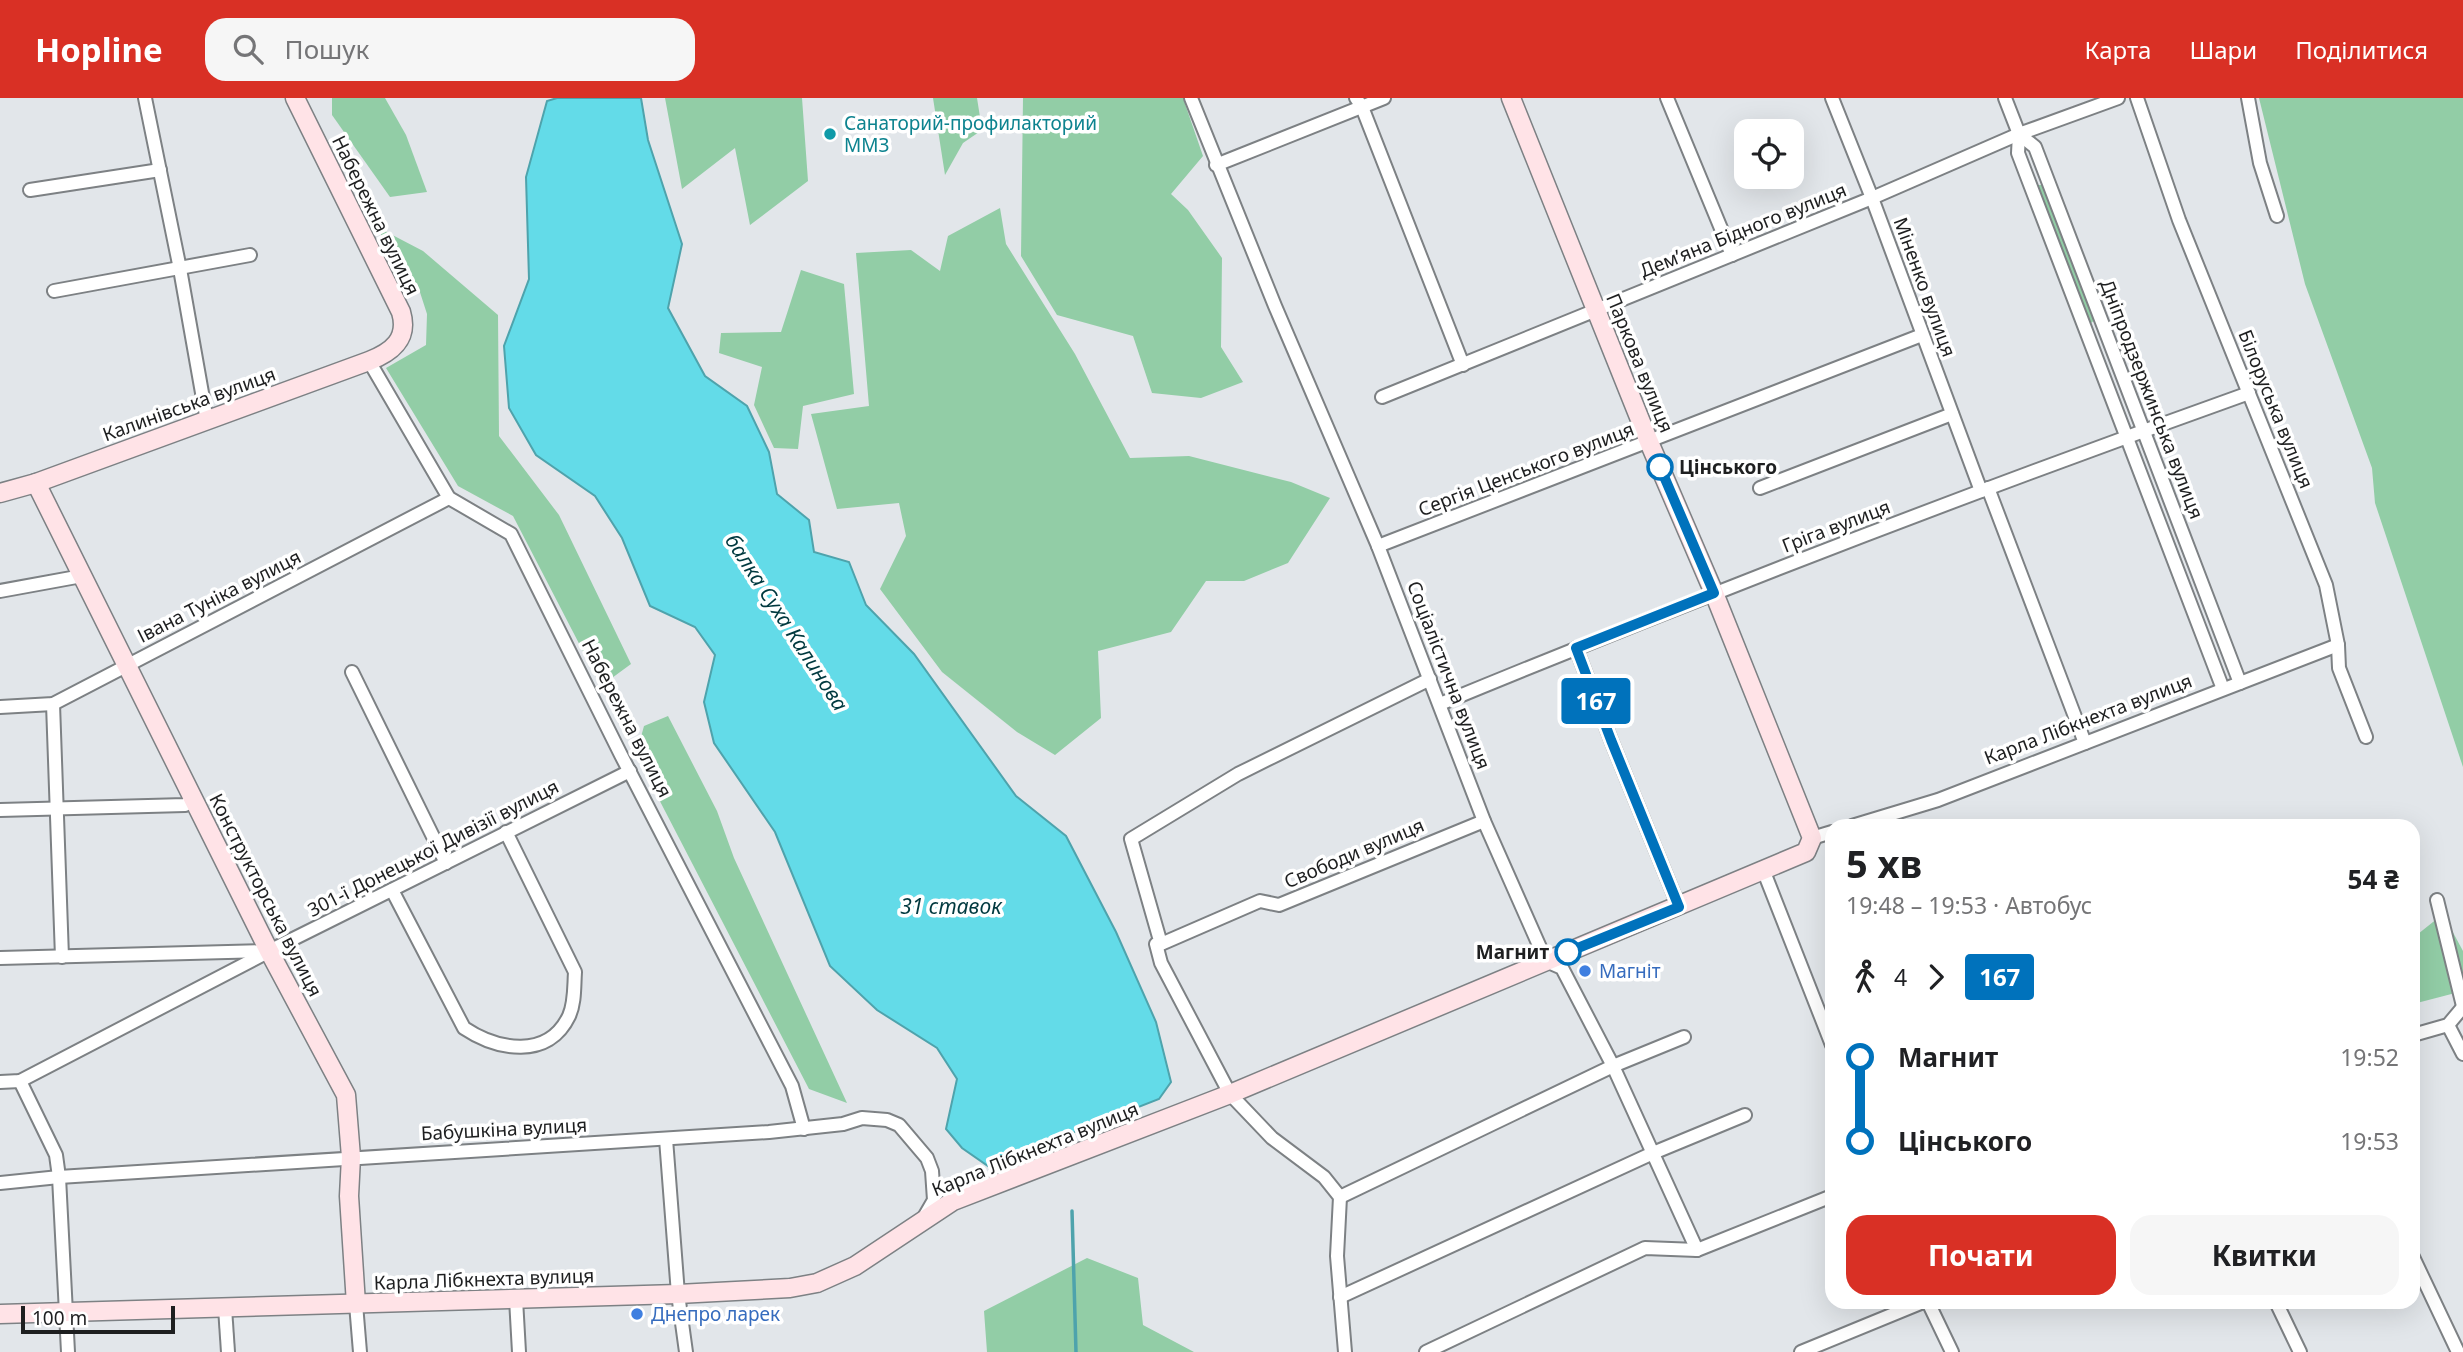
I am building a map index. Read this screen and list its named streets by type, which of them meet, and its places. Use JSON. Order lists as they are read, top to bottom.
{
  "streets": {
    "street": [
      "Набережна вулиця",
      "Дем’яна Бідного вулиця",
      "Міненко вулиця",
      "Паркова вулиця",
      "Дніпродзержинська вулиця",
      "Калинівська вулиця",
      "Білоруська вулиця",
      "Сергія Ценського вулиця",
      "Гріга вулиця",
      "Івана Туніка вулиця",
      "Соціалістична вулиця",
      "Карла Лібкнехта вулиця",
      "301-ї Донецької Дивізії вулиця",
      "Свободи вулиця",
      "Конструкторська вулиця",
      "Бабушкіна вулиця"
    ]
  },
  "crossings": [
    ["Набережна вулиця", "Калинівська вулиця"],
    ["Набережна вулиця", "Івана Туніка вулиця"],
    ["Набережна вулиця", "301-ї Донецької Дивізії вулиця"],
    ["Набережна вулиця", "Бабушкіна вулиця"],
    ["Дем’яна Бідного вулиця", "Міненко вулиця"],
    ["Дем’яна Бідного вулиця", "Паркова вулиця"],
    ["Дем’яна Бідного вулиця", "Дніпродзержинська вулиця"],
    ["Міненко вулиця", "Сергія Ценського вулиця"],
    ["Міненко вулиця", "Гріга вулиця"],
    ["Міненко вулиця", "Карла Лібкнехта вулиця"],
    ["Паркова вулиця", "Сергія Ценського вулиця"],
    ["Паркова вулиця", "Гріга вулиця"],
    ["Паркова вулиця", "Карла Лібкнехта вулиця"],
    ["Дніпродзержинська вулиця", "Гріга вулиця"],
    ["Дніпродзержинська вулиця", "Карла Лібкнехта вулиця"],
    ["Калинівська вулиця", "Конструкторська вулиця"],
    ["Білоруська вулиця", "Гріга вулиця"],
    ["Білоруська вулиця", "Карла Лібкнехта вулиця"],
    ["Сергія Ценського вулиця", "Соціалістична вулиця"],
    ["Гріга вулиця", "Соціалістична вулиця"],
    ["Івана Туніка вулиця", "Конструкторська вулиця"],
    ["Соціалістична вулиця", "Карла Лібкнехта вулиця"],
    ["Соціалістична вулиця", "Свободи вулиця"],
    ["Карла Лібкнехта вулиця", "Конструкторська вулиця"],
    ["Карла Лібкнехта вулиця", "Бабушкіна вулиця"],
    ["301-ї Донецької Дивізії вулиця", "Конструкторська вулиця"],
    ["Конструкторська вулиця", "Бабушкіна вулиця"]
  ],
  "water": ["балка Суха Калинова", "31 ставок"],
  "places": [
    "Санаторий-профилакторий ММЗ",
    "Цінського",
    "Магнит",
    "Магніт",
    "Днепро ларек"
  ],
  "lines": ["bus line 167"],
  "scale_bar": "100 m",
  "page": {
    "header": "Hopline",
    "search": "Пошук",
    "nav": ["Карта", "Шари", "Поділитися"],
    "on_map": "167",
    "heading": ["5 хв", "19:48 – 19:53 · Автобус", "54 ₴"],
    "legs": ["4", "167"],
    "list": [
      {
        "name": "Магнит",
        "value": "19:52"
      },
      {
        "name": "Цінського",
        "value": "19:53"
      }
    ],
    "buttons": ["Почати", "Квитки"],
    "scale": "100 m"
  }
}
